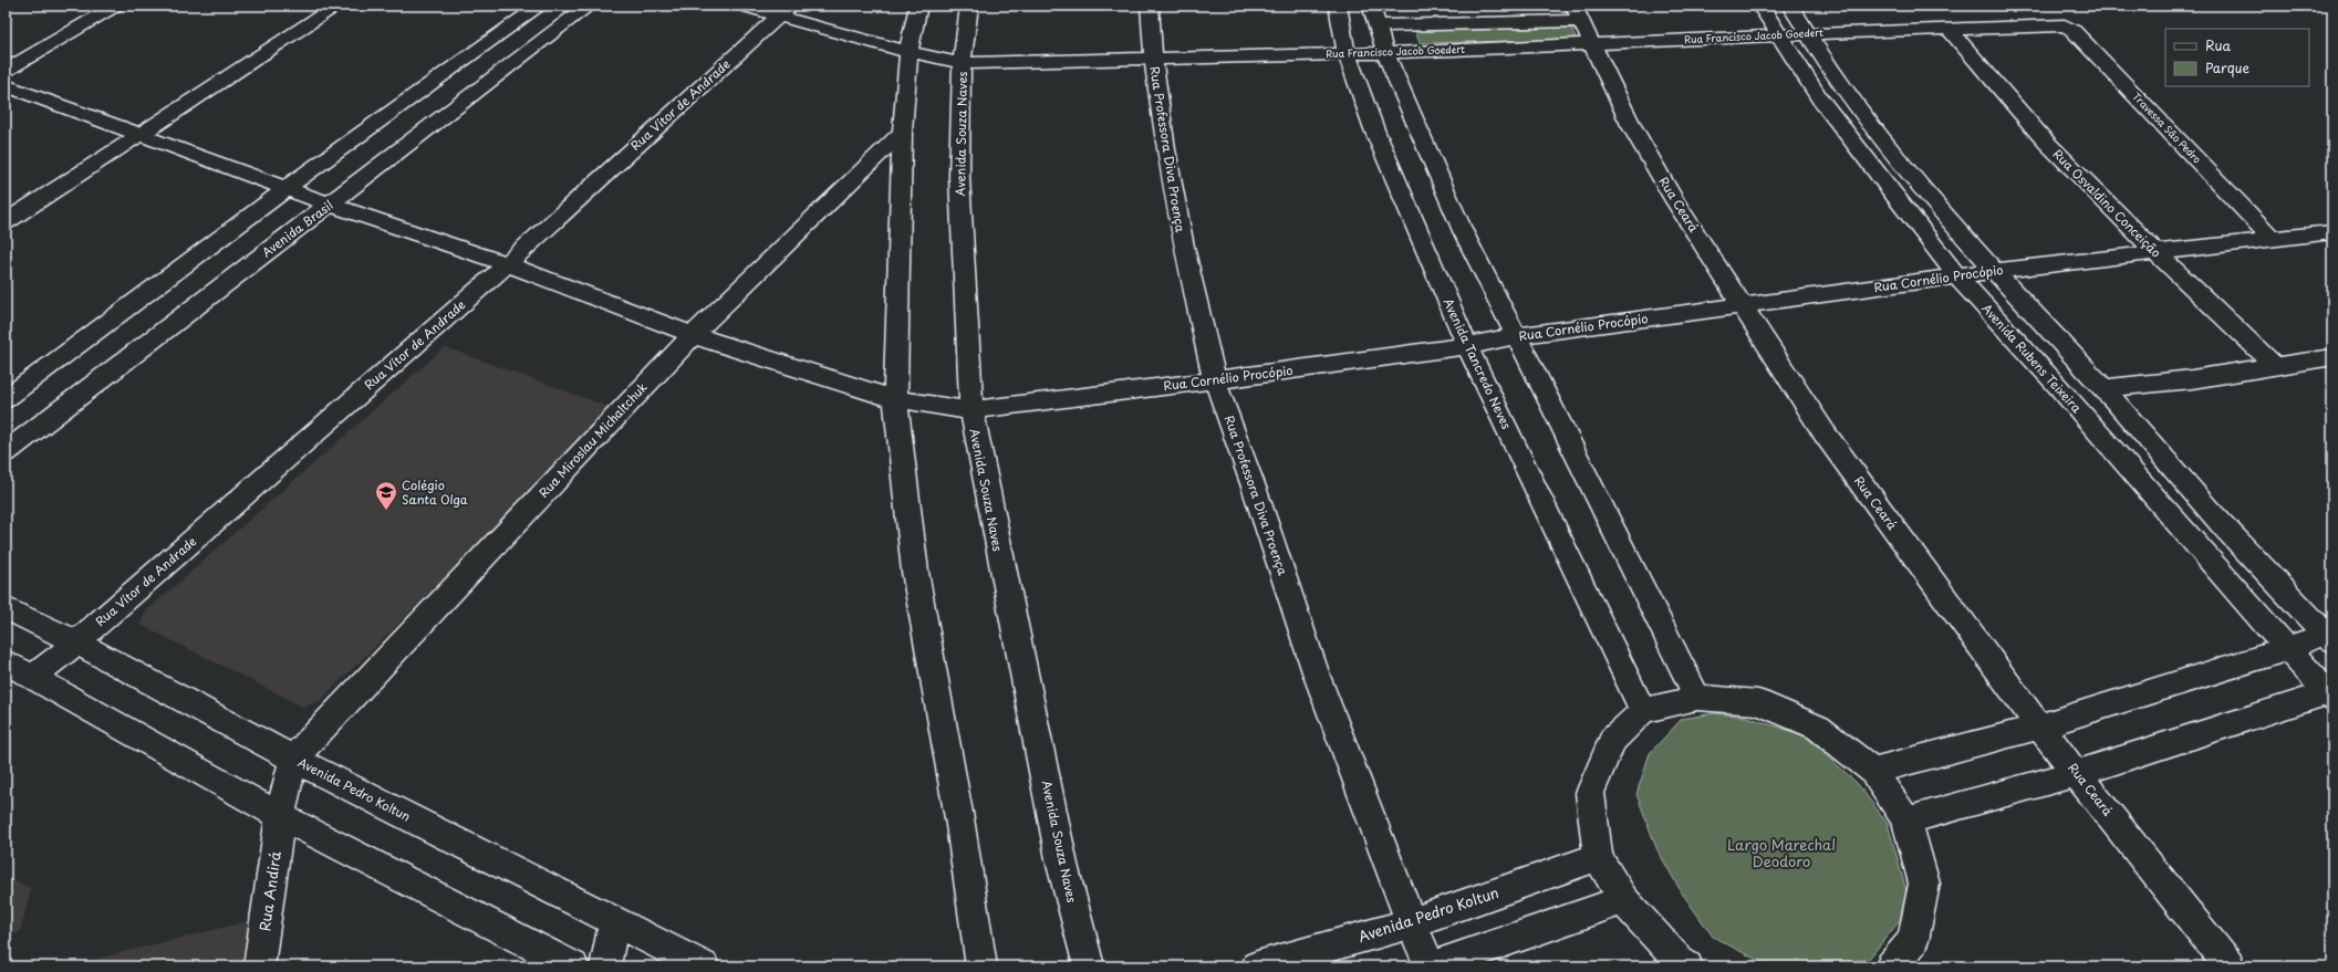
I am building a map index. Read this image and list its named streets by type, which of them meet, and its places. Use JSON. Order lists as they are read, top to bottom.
{
  "streets": {
    "street": [
      "Rua Francisco Jacob Goedert",
      "Rua Vítor de Andrade",
      "Travessa São Pedro",
      "Avenida Souza Naves",
      "Rua Professora Diva Proença",
      "Rua Osvaldino Conceição",
      "Rua Ceará",
      "Avenida Brasil",
      "Rua Cornélio Procópio",
      "Avenida Rubens Teixeira",
      "Avenida Tancredo Neves",
      "Rua Miroslau Michaltchuk",
      "Avenida Pedro Koltun",
      "Rua Andirá"
    ]
  },
  "crossings": [
    ["Rua Francisco Jacob Goedert", "Rua Vítor de Andrade"],
    ["Rua Francisco Jacob Goedert", "Travessa São Pedro"],
    ["Rua Francisco Jacob Goedert", "Avenida Souza Naves"],
    ["Rua Francisco Jacob Goedert", "Rua Professora Diva Proença"],
    ["Rua Francisco Jacob Goedert", "Rua Osvaldino Conceição"],
    ["Rua Francisco Jacob Goedert", "Rua Ceará"],
    ["Rua Francisco Jacob Goedert", "Avenida Rubens Teixeira"],
    ["Rua Francisco Jacob Goedert", "Avenida Tancredo Neves"],
    ["Rua Vítor de Andrade", "Rua Cornélio Procópio"],
    ["Rua Vítor de Andrade", "Avenida Pedro Koltun"],
    ["Travessa São Pedro", "Rua Cornélio Procópio"],
    ["Avenida Souza Naves", "Rua Cornélio Procópio"],
    ["Rua Professora Diva Proença", "Rua Cornélio Procópio"],
    ["Rua Professora Diva Proença", "Avenida Pedro Koltun"],
    ["Rua Osvaldino Conceição", "Rua Cornélio Procópio"],
    ["Rua Ceará", "Rua Cornélio Procópio"],
    ["Avenida Brasil", "Rua Cornélio Procópio"],
    ["Rua Cornélio Procópio", "Avenida Rubens Teixeira"],
    ["Rua Cornélio Procópio", "Avenida Tancredo Neves"],
    ["Rua Cornélio Procópio", "Rua Miroslau Michaltchuk"],
    ["Rua Miroslau Michaltchuk", "Avenida Pedro Koltun"],
    ["Rua Miroslau Michaltchuk", "Rua Andirá"],
    ["Avenida Pedro Koltun", "Rua Andirá"]
  ],
  "parks": ["Largo Marechal Deodoro"],
  "places": {
    "school or university": ["Colégio Santa Olga"]
  },
  "legend": ["Rua", "Parque"]
}
